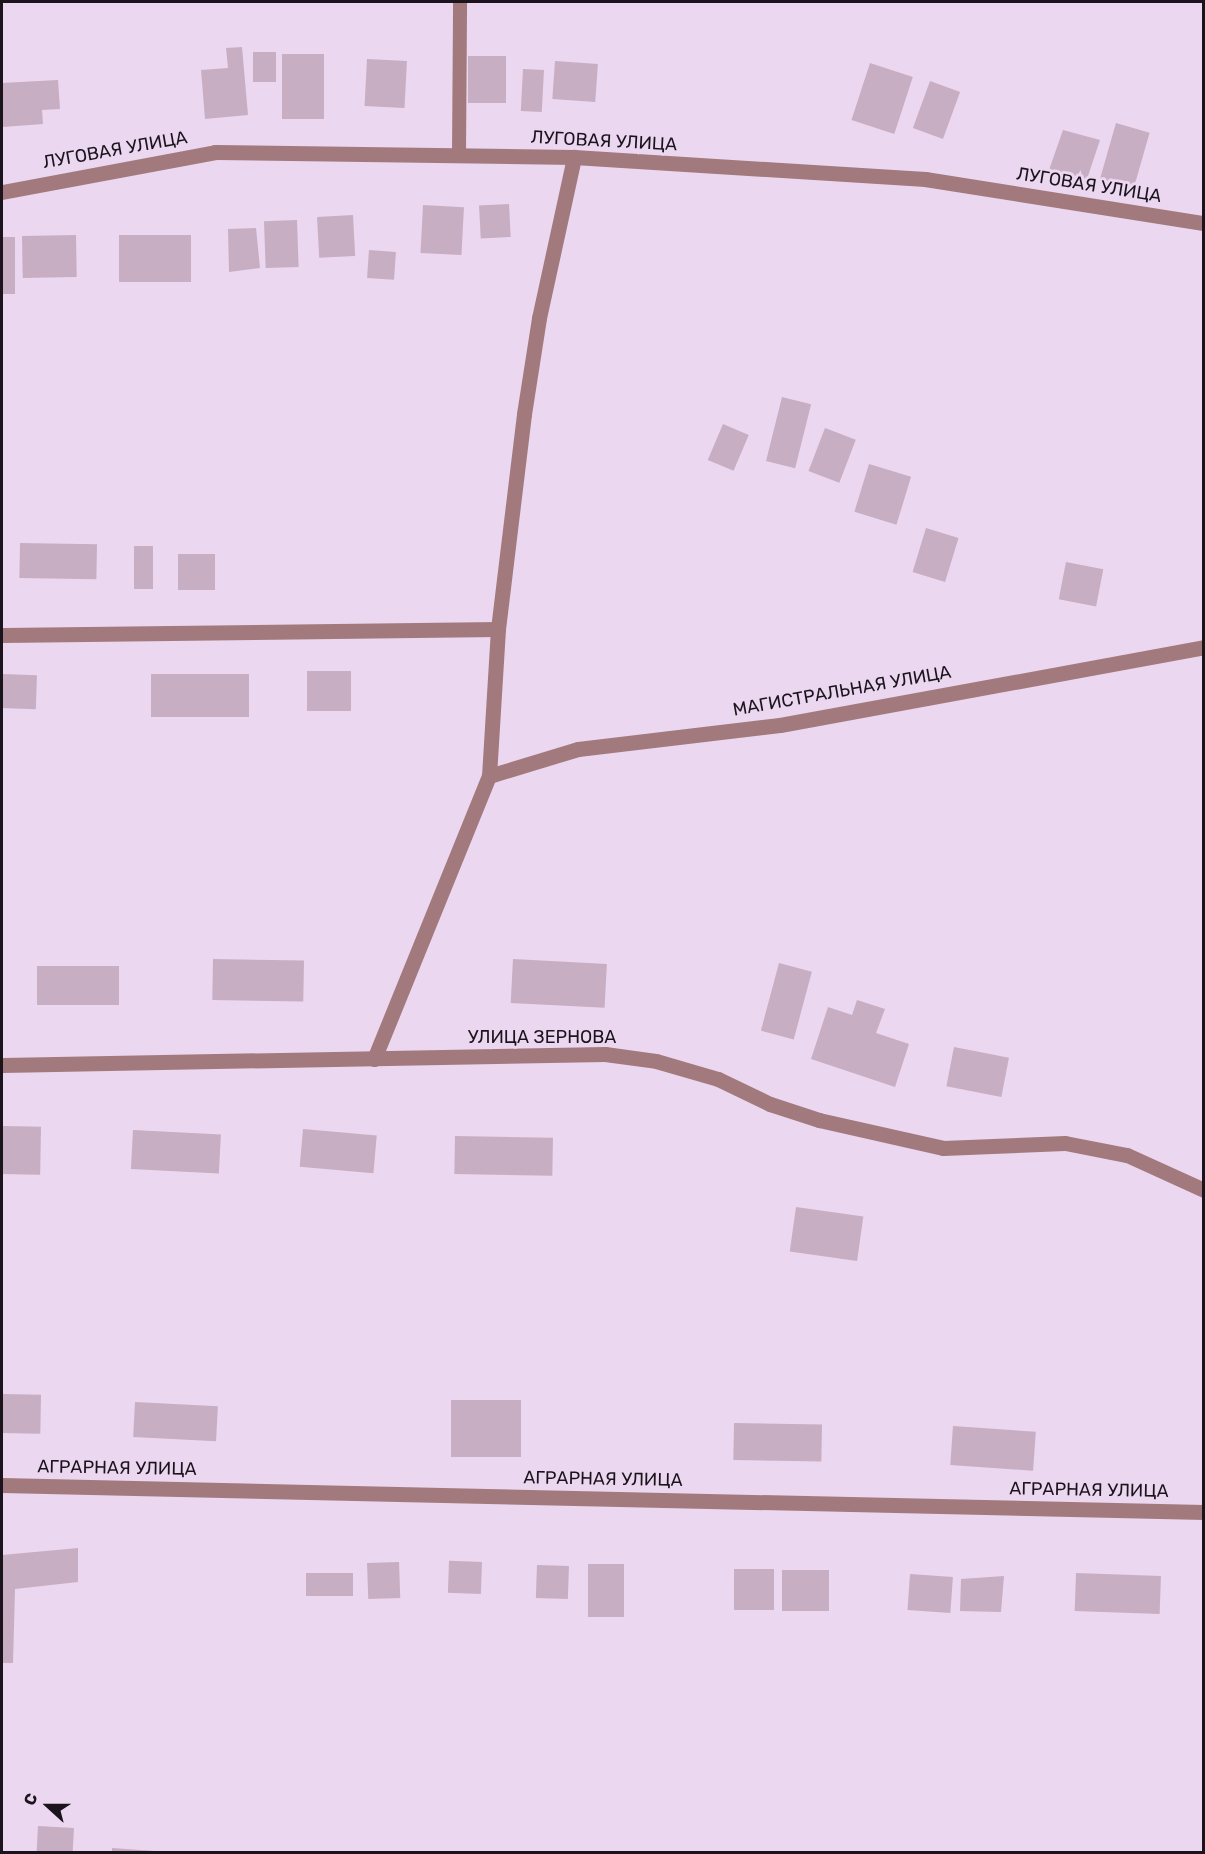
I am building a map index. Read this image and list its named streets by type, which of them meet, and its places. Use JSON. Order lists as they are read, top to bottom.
{
  "streets": {
    "street": [
      "ЛУГОВАЯ УЛИЦА",
      "МАГИСТРАЛЬНАЯ УЛИЦА",
      "УЛИЦА ЗЕРНОВА",
      "АГРАРНАЯ УЛИЦА"
    ]
  },
  "north": "left"
}
